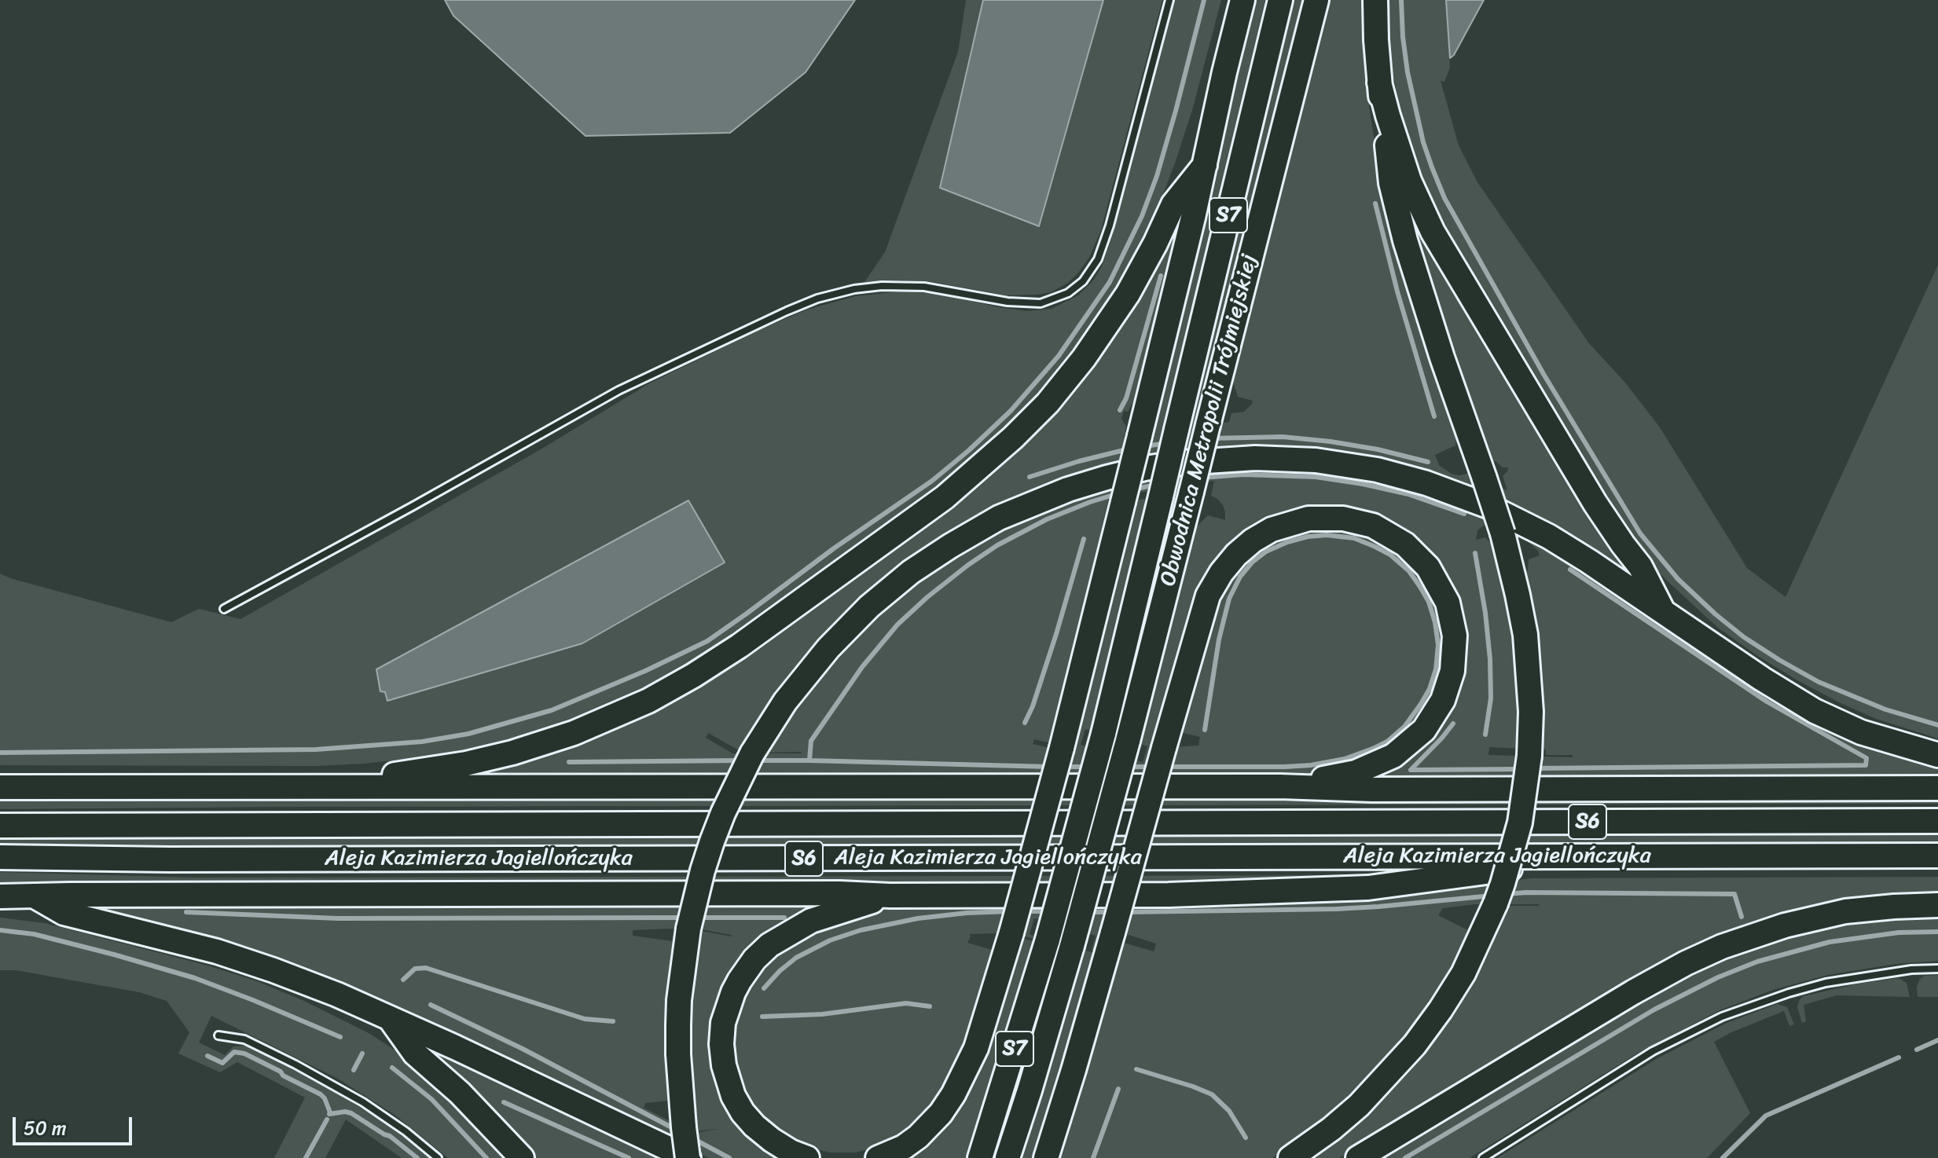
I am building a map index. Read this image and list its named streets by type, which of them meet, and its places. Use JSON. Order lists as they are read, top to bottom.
{
  "streets": {
    "highway": [
      "S7",
      "Obwodnica Metropolii Trójmiejskiej",
      "S6",
      "Aleja Kazimierza Jagiellończyka"
    ]
  },
  "scale_bar": "50 m"
}
